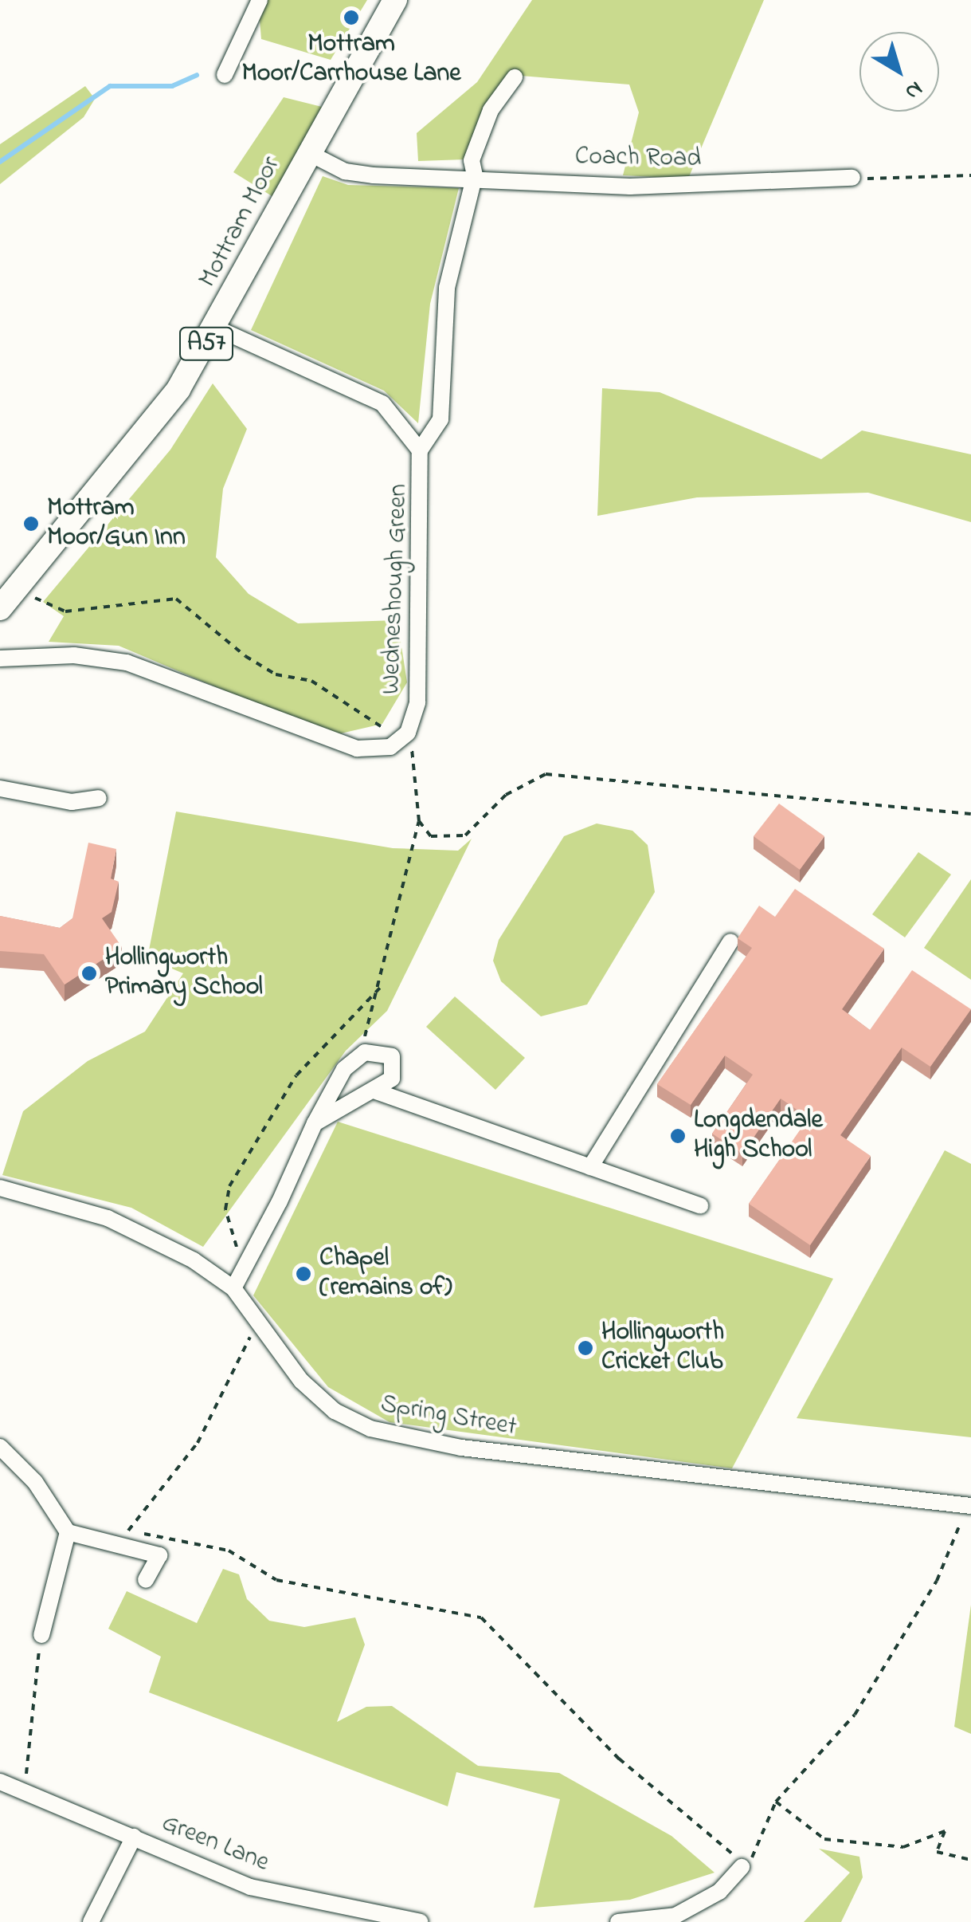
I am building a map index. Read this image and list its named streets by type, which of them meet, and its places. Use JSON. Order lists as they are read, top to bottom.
{
  "streets": {
    "highway": ["Mottram Moor", "A57"],
    "street": [
      "Coach Road",
      "Wedneshough Green",
      "Spring Street",
      "Green Lane"
    ]
  },
  "crossings": [
    ["Coach Road", "Mottram Moor"],
    ["Mottram Moor", "Wedneshough Green"]
  ],
  "places": [
    "Mottram Moor/Carrhouse Lane",
    "Mottram Moor/Gun Inn",
    "Hollingworth Primary School",
    "Longdendale High School",
    "Chapel (remains of)",
    "Hollingworth Cricket Club"
  ],
  "north": "bottom right"
}
